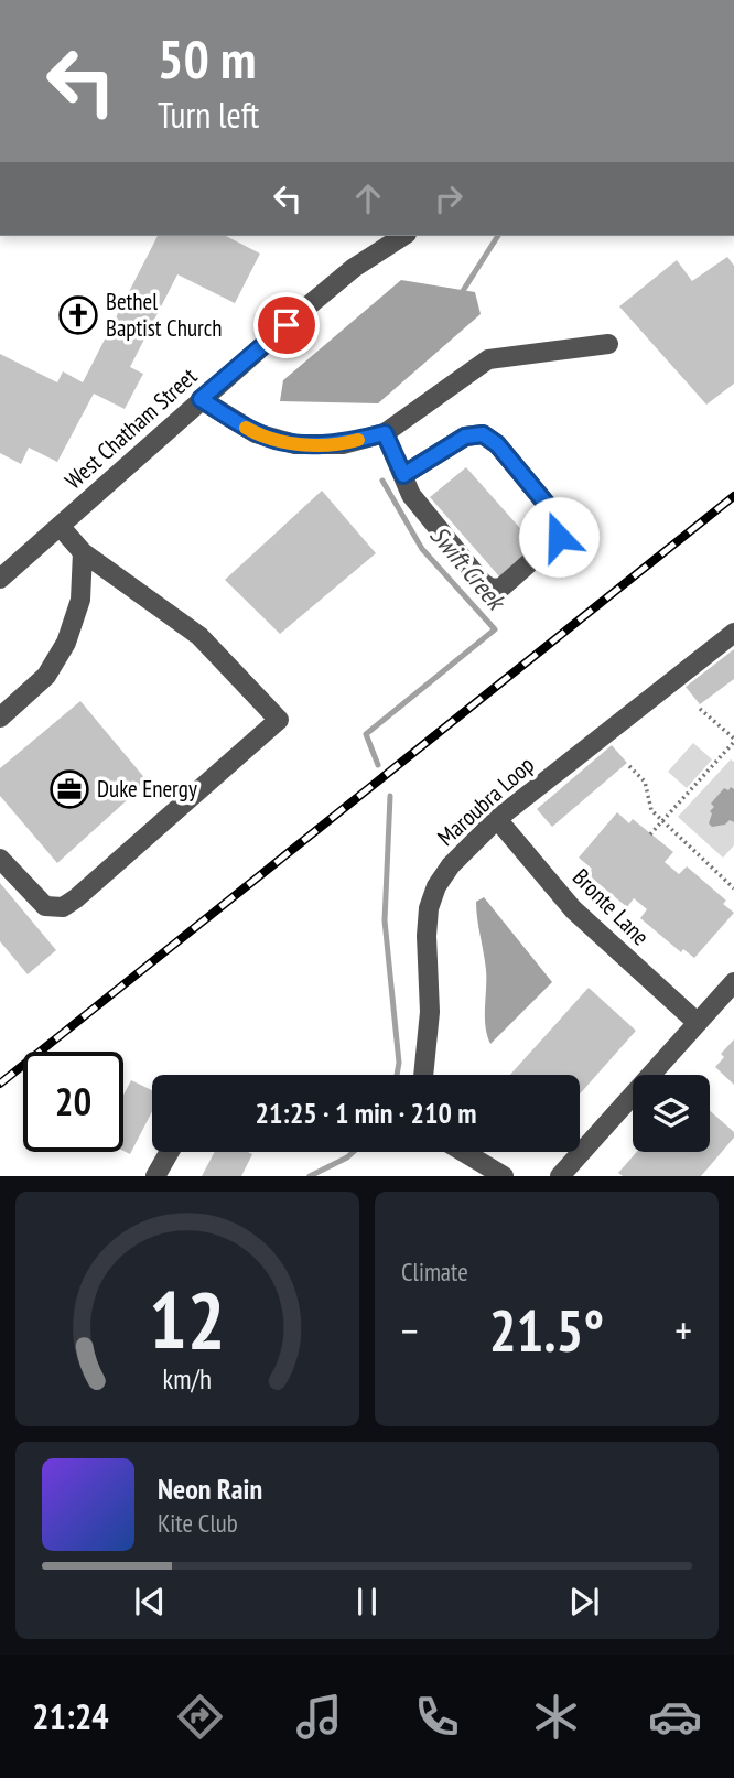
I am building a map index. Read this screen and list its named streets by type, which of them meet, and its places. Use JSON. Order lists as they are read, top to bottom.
{
  "streets": {
    "street": ["West Chatham Street", "Maroubra Loop", "Bronte Lane"]
  },
  "crossings": [
    ["Maroubra Loop", "Bronte Lane"]
  ],
  "water": ["Swift Creek"],
  "places": {
    "church": ["Bethel Baptist Church"],
    "office": ["Duke Energy"]
  },
  "page": {
    "turn": ["50 m", "Turn left"],
    "limit": "20",
    "trip": "21:25 · 1 min · 210 m",
    "tile": "Climate",
    "heat": ["−", "21.5°", "+"],
    "song": ["Neon Rain", "Kite Club"],
    "tabs": "21:24",
    "gauge": ["12", "km/h"]
  }
}
